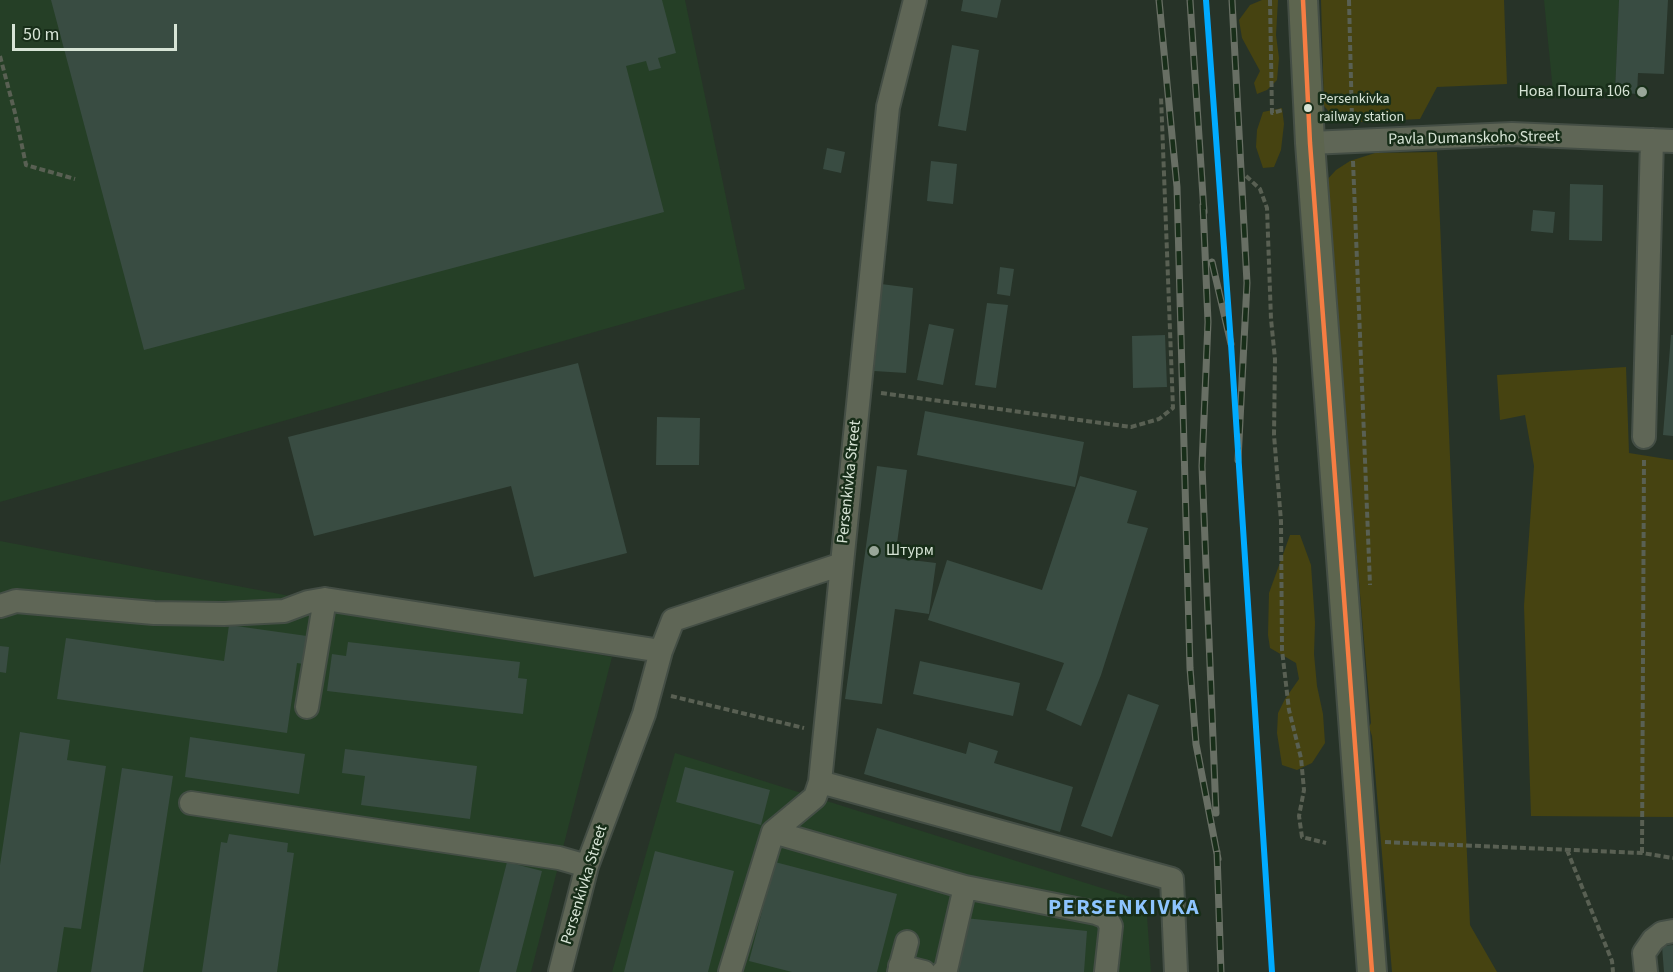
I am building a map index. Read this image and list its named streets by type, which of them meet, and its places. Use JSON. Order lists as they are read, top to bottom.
{
  "streets": {
    "street": ["Pavla Dumanskoho Street", "Persenkivka Street"]
  },
  "districts": ["PERSENKIVKA"],
  "places": ["Нова Пошта 106", "Persenkivka railway station", "Штурм"],
  "scale_bar": "50 m"
}
